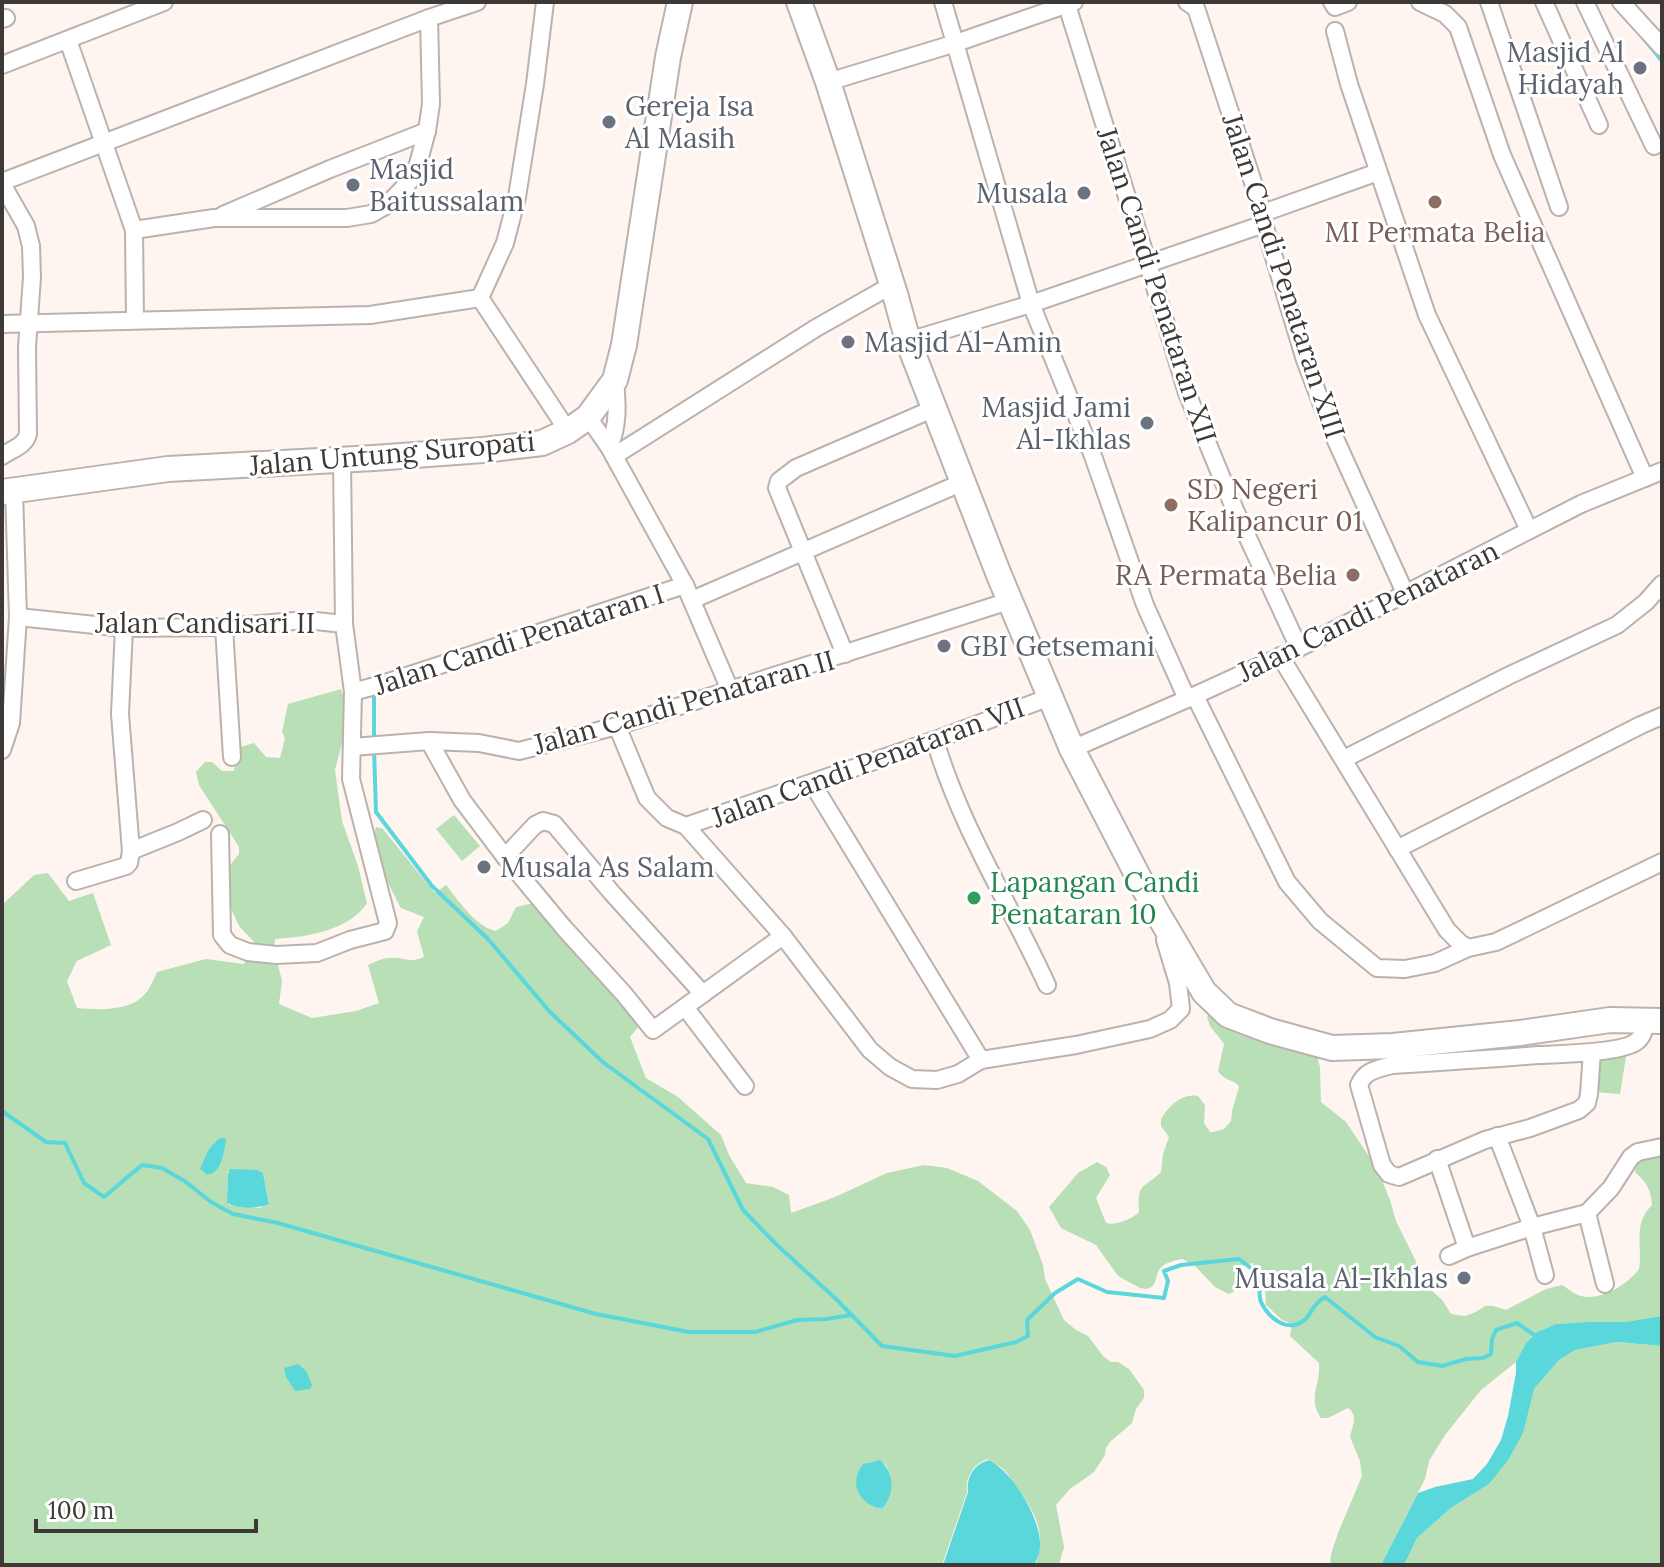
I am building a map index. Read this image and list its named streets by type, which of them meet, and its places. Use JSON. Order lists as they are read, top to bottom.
{
  "streets": {
    "main road": ["Jalan Untung Suropati"],
    "street": [
      "Jalan Candi Penataran XIII",
      "Jalan Candi Penataran XII",
      "Jalan Candi Penataran",
      "Jalan Candisari II",
      "Jalan Candi Penataran I",
      "Jalan Candi Penataran II",
      "Jalan Candi Penataran VII"
    ]
  },
  "crossings": [
    ["Jalan Candi Penataran XIII", "Jalan Candi Penataran"],
    ["Jalan Candi Penataran XII", "Jalan Candi Penataran"]
  ],
  "places": [
    "Masjid Al Hidayah",
    "Gereja Isa Al Masih",
    "Masjid Baitussalam",
    "Musala",
    "MI Permata Belia",
    "Masjid Al-Amin",
    "Masjid Jami Al-Ikhlas",
    "SD Negeri Kalipancur 01",
    "RA Permata Belia",
    "GBI Getsemani",
    "Musala As Salam",
    "Lapangan Candi Penataran 10",
    "Musala Al-Ikhlas"
  ],
  "scale_bar": "100 m"
}
